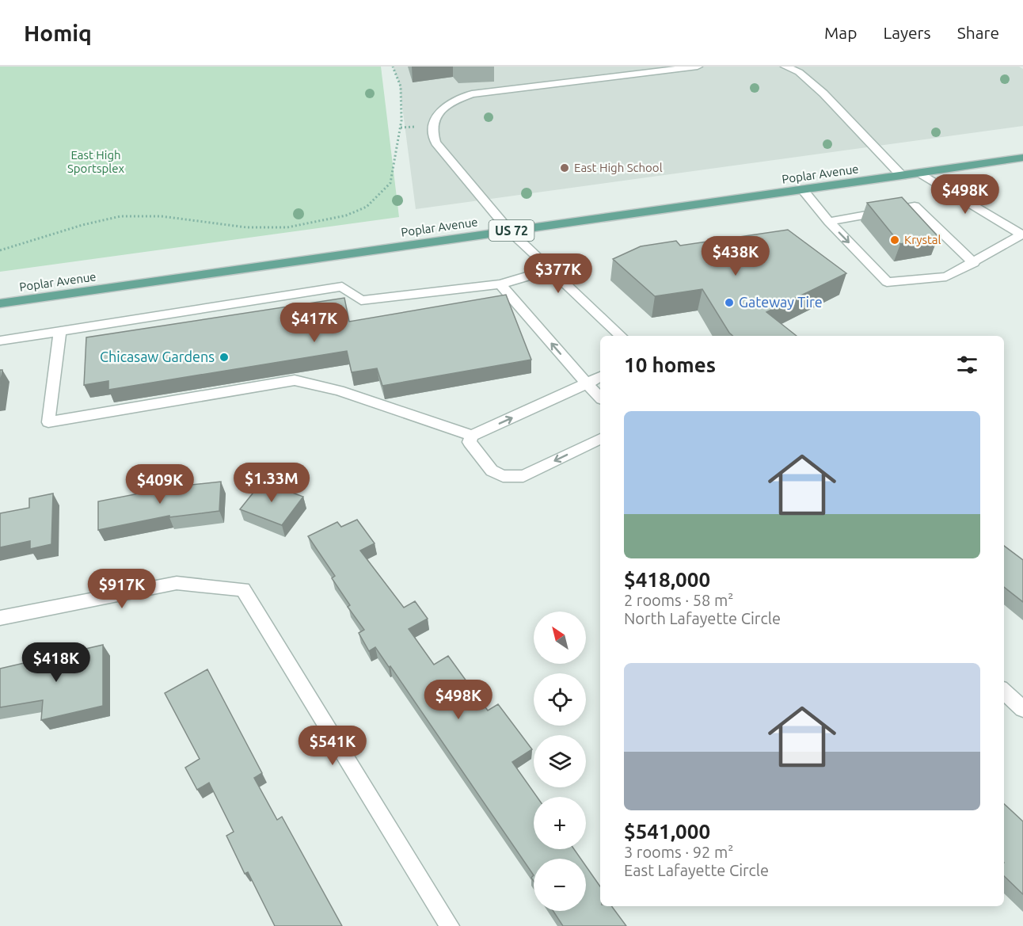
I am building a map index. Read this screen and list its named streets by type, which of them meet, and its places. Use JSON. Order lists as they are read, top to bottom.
{
  "streets": {
    "main road": ["Poplar Avenue", "US 72"]
  },
  "parks": ["East High Sportsplex"],
  "places": [
    "East High School",
    "Krystal",
    "Gateway Tire",
    "Chicasaw Gardens"
  ],
  "north": "top left",
  "page": {
    "header": "Homiq",
    "nav": ["Map", "Layers", "Share"],
    "price": [
      "$498K",
      "$438K",
      "$377K",
      "$417K",
      "$1.33M",
      "$409K",
      "$917K",
      "$418K",
      "$498K",
      "$541K"
    ],
    "heading": "10 homes",
    "list": [
      {
        "name": "$418,000",
        "note": "2 rooms · 58 m² · North Lafayette Circle"
      },
      {
        "name": "$541,000",
        "note": "3 rooms · 92 m² · East Lafayette Circle"
      }
    ],
    "map_buttons": ["+", "−"]
  }
}
